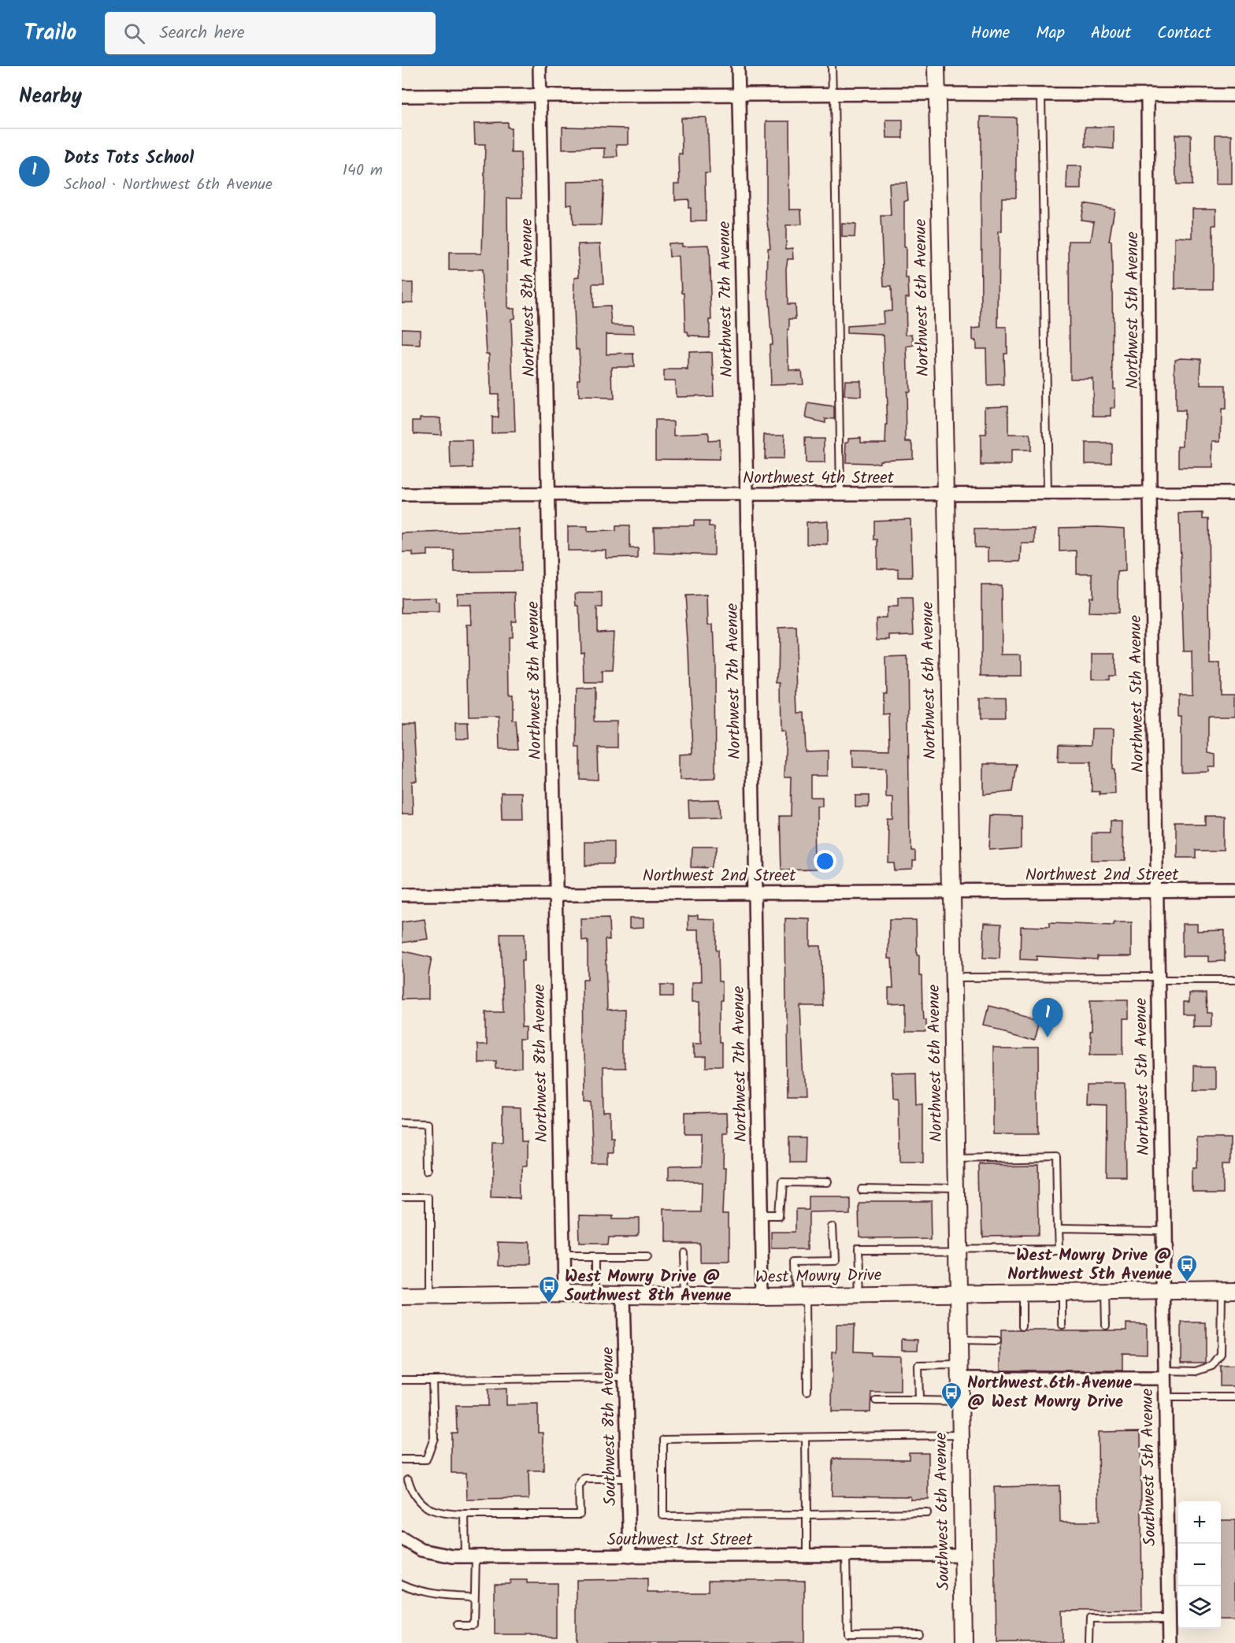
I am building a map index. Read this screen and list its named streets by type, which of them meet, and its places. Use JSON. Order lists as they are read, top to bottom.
{
  "streets": {
    "street": [
      "Northwest 8th Avenue",
      "Northwest 6th Avenue",
      "Northwest 7th Avenue",
      "Northwest 5th Avenue",
      "Northwest 4th Street",
      "Northwest 2nd Street",
      "West Mowry Drive",
      "Southwest 8th Avenue",
      "Southwest 5th Avenue",
      "Southwest 6th Avenue",
      "Southwest 1st Street"
    ]
  },
  "crossings": [
    ["Northwest 8th Avenue", "Northwest 4th Street"],
    ["Northwest 8th Avenue", "Northwest 2nd Street"],
    ["Northwest 8th Avenue", "West Mowry Drive"],
    ["Northwest 6th Avenue", "Northwest 4th Street"],
    ["Northwest 6th Avenue", "Northwest 2nd Street"],
    ["Northwest 6th Avenue", "West Mowry Drive"],
    ["Northwest 6th Avenue", "Southwest 6th Avenue"],
    ["Northwest 7th Avenue", "Northwest 4th Street"],
    ["Northwest 7th Avenue", "Northwest 2nd Street"],
    ["Northwest 7th Avenue", "West Mowry Drive"],
    ["Northwest 5th Avenue", "Northwest 4th Street"],
    ["Northwest 5th Avenue", "Northwest 2nd Street"],
    ["Northwest 5th Avenue", "West Mowry Drive"],
    ["Northwest 5th Avenue", "Southwest 5th Avenue"],
    ["West Mowry Drive", "Southwest 8th Avenue"],
    ["West Mowry Drive", "Southwest 5th Avenue"],
    ["West Mowry Drive", "Southwest 6th Avenue"],
    ["Southwest 8th Avenue", "Southwest 1st Street"],
    ["Southwest 6th Avenue", "Southwest 1st Street"]
  ],
  "places": {
    "bus stop": ["West Mowry Drive @ Northwest 5th Avenue", "West Mowry Drive @ Southwest 8th Avenue", "Northwest 6th Avenue @ West Mowry Drive"]
  },
  "page": {
    "header": "Trailo",
    "search": "Search here",
    "nav": [
      "Home",
      "Map",
      "About",
      "Contact"
    ],
    "heading": "Nearby",
    "list": [
      {
        "mark": "1",
        "name": "Dots Tots School",
        "note": "School · Northwest 6th Avenue",
        "value": "140 m"
      }
    ],
    "pins": "1",
    "map_buttons": ["+", "−"]
  }
}
